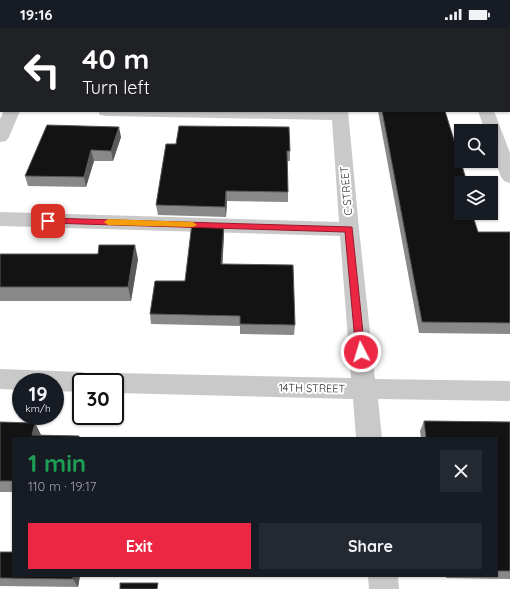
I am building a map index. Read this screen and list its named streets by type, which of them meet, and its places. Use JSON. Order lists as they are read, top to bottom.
{
  "streets": {
    "street": ["C STREET", "14TH STREET"]
  },
  "crossings": [
    ["C STREET", "14TH STREET"]
  ],
  "page": {
    "status": "19:16",
    "turn": ["40 m", "Turn left"],
    "speed": "19 km/h",
    "limit": "30",
    "heading": ["1 min", "110 m · 19:17"],
    "buttons": ["Exit", "Share"]
  }
}
